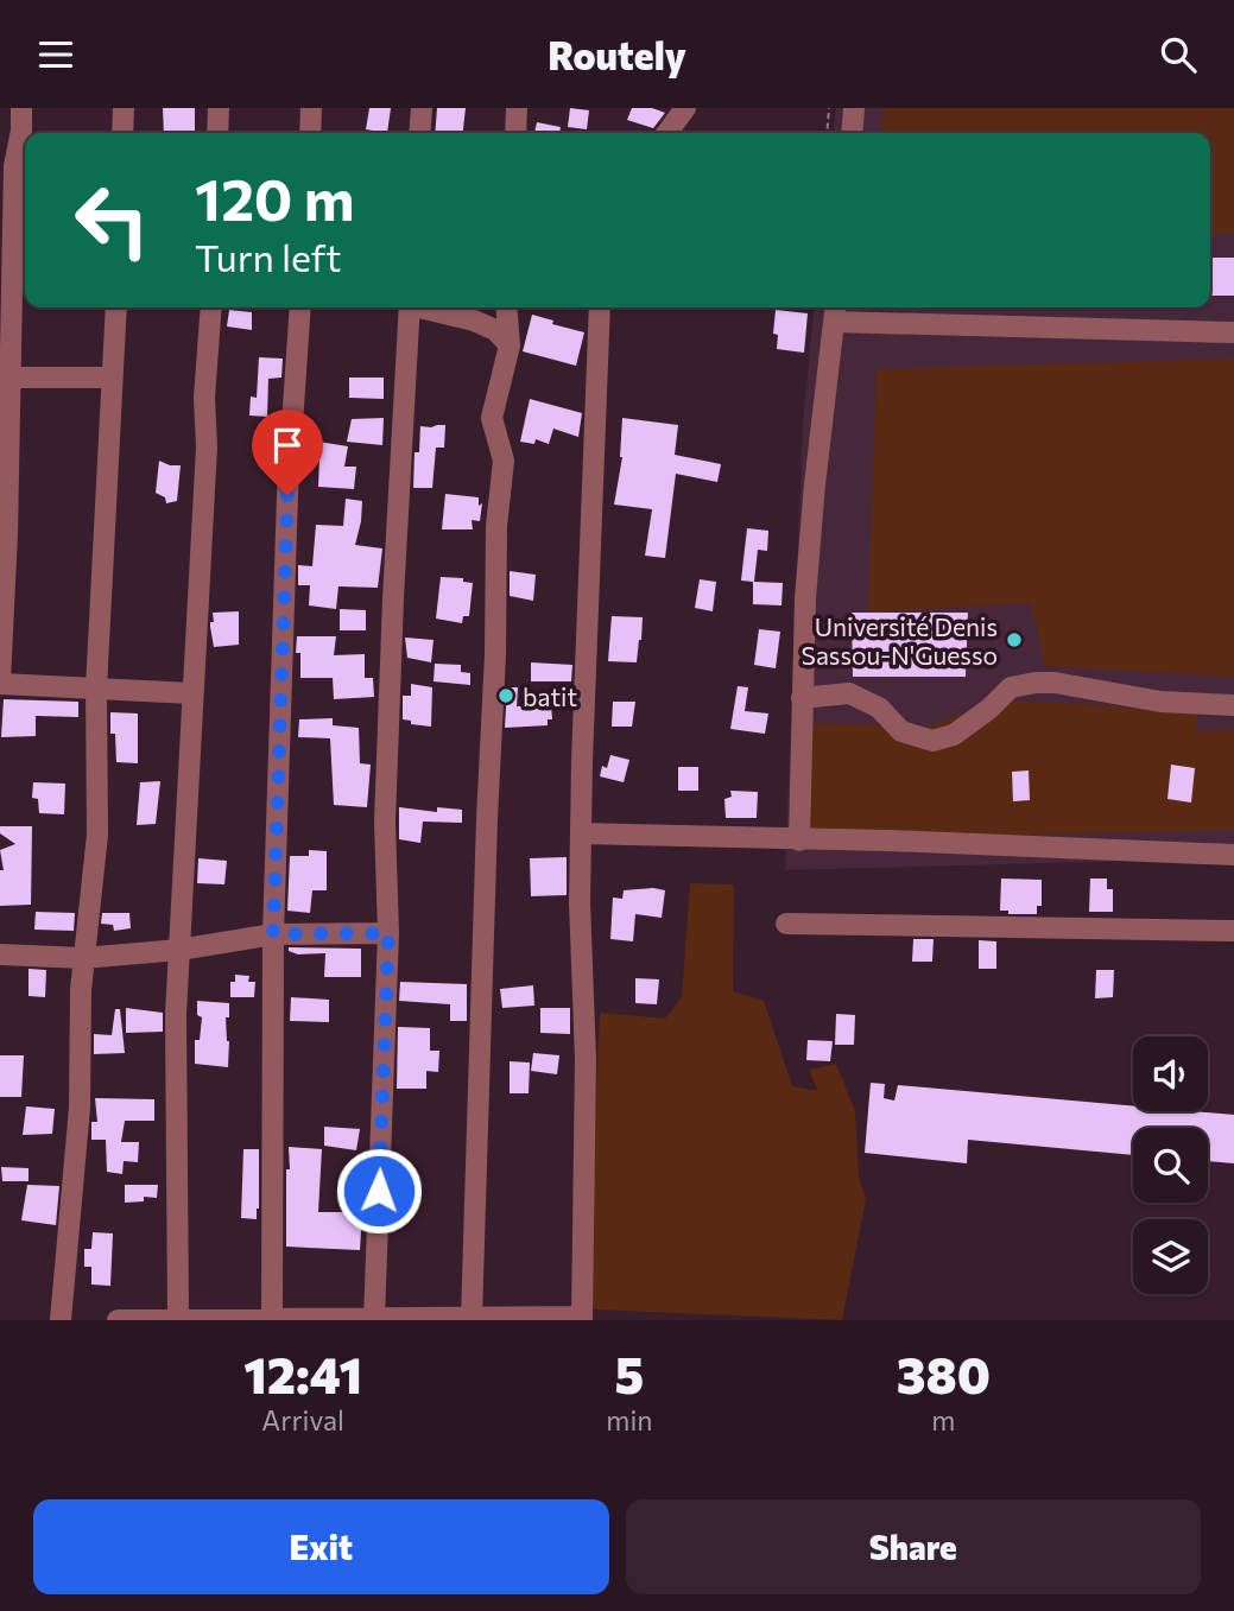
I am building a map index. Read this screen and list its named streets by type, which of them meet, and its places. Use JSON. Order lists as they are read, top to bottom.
{
  "places": ["Université Denis Sassou-N'Guesso", "batit"],
  "page": {
    "header": "Routely",
    "turn": ["120 m", "Turn left"],
    "eta": [
      "12:41",
      "Arrival",
      "5",
      "min",
      "380",
      "m"
    ],
    "buttons": ["Exit", "Share"]
  }
}
